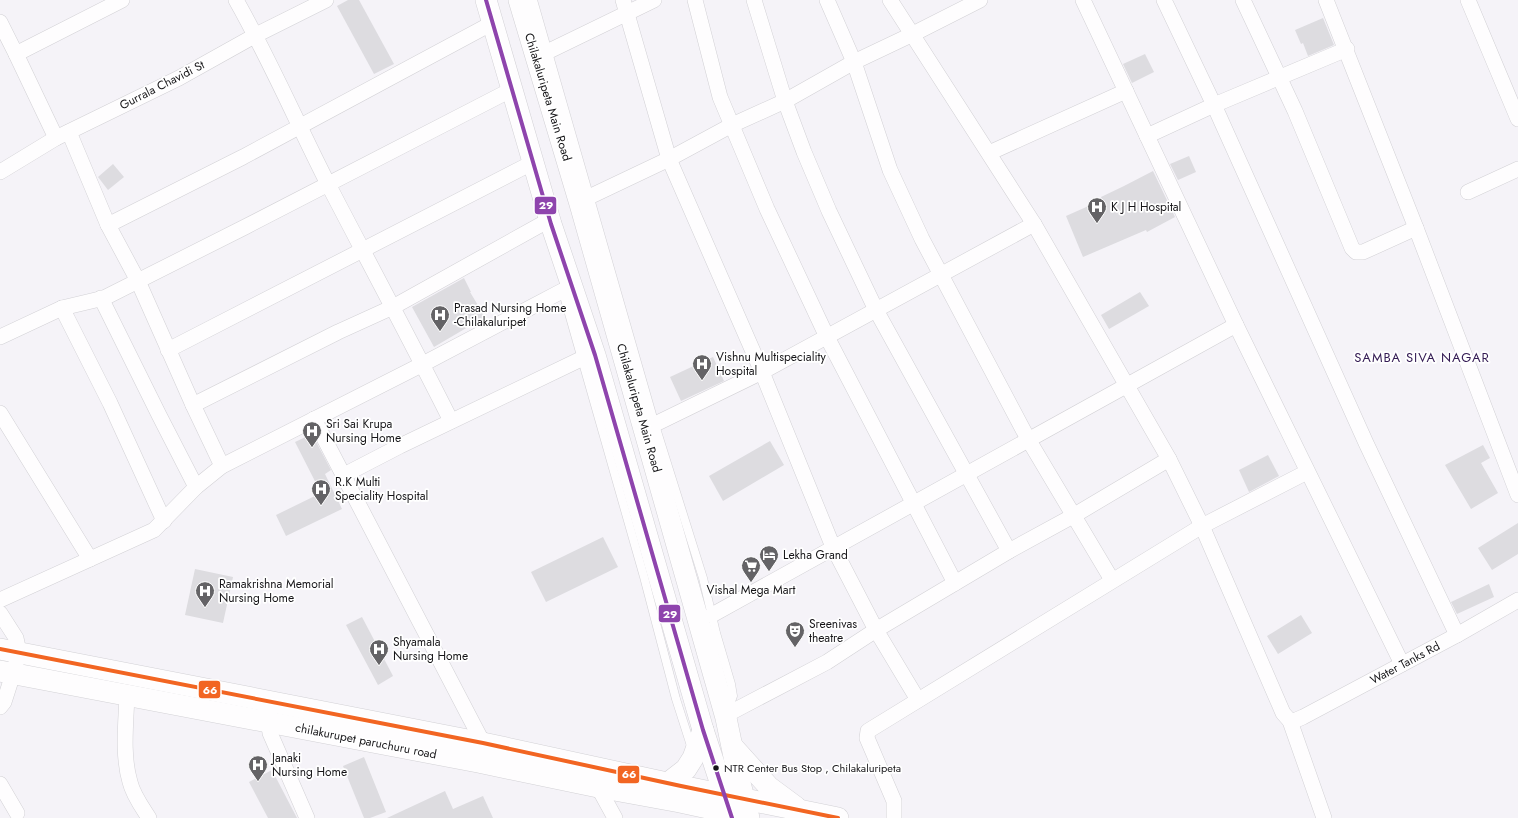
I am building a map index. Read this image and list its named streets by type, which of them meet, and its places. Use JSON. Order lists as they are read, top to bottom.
{
  "streets": {
    "main road": ["Chilakaluripeta Main Road", "chilakurupet paruchuru road"],
    "street": ["Gurrala Chavidi St", "Water Tanks Rd"]
  },
  "crossings": [
    ["Chilakaluripeta Main Road", "chilakurupet paruchuru road"]
  ],
  "districts": ["SAMBA SIVA NAGAR"],
  "places": {
    "hospital": [
      "K J H Hospital",
      "Prasad Nursing Home -Chilakaluripet",
      "Vishnu Multispeciality Hospital",
      "Sri Sai Krupa Nursing Home",
      "R.K Multi Speciality Hospital",
      "Ramakrishna Memorial Nursing Home",
      "Shyamala Nursing Home",
      "Janaki Nursing Home"
    ],
    "hotel": ["Lekha Grand"],
    "supermarket": ["Vishal Mega Mart"],
    "theatre": ["Sreenivas theatre"],
    "other": ["NTR Center Bus Stop , Chilakaluripeta"]
  },
  "lines": ["transit line 29", "transit line 66"]
}
